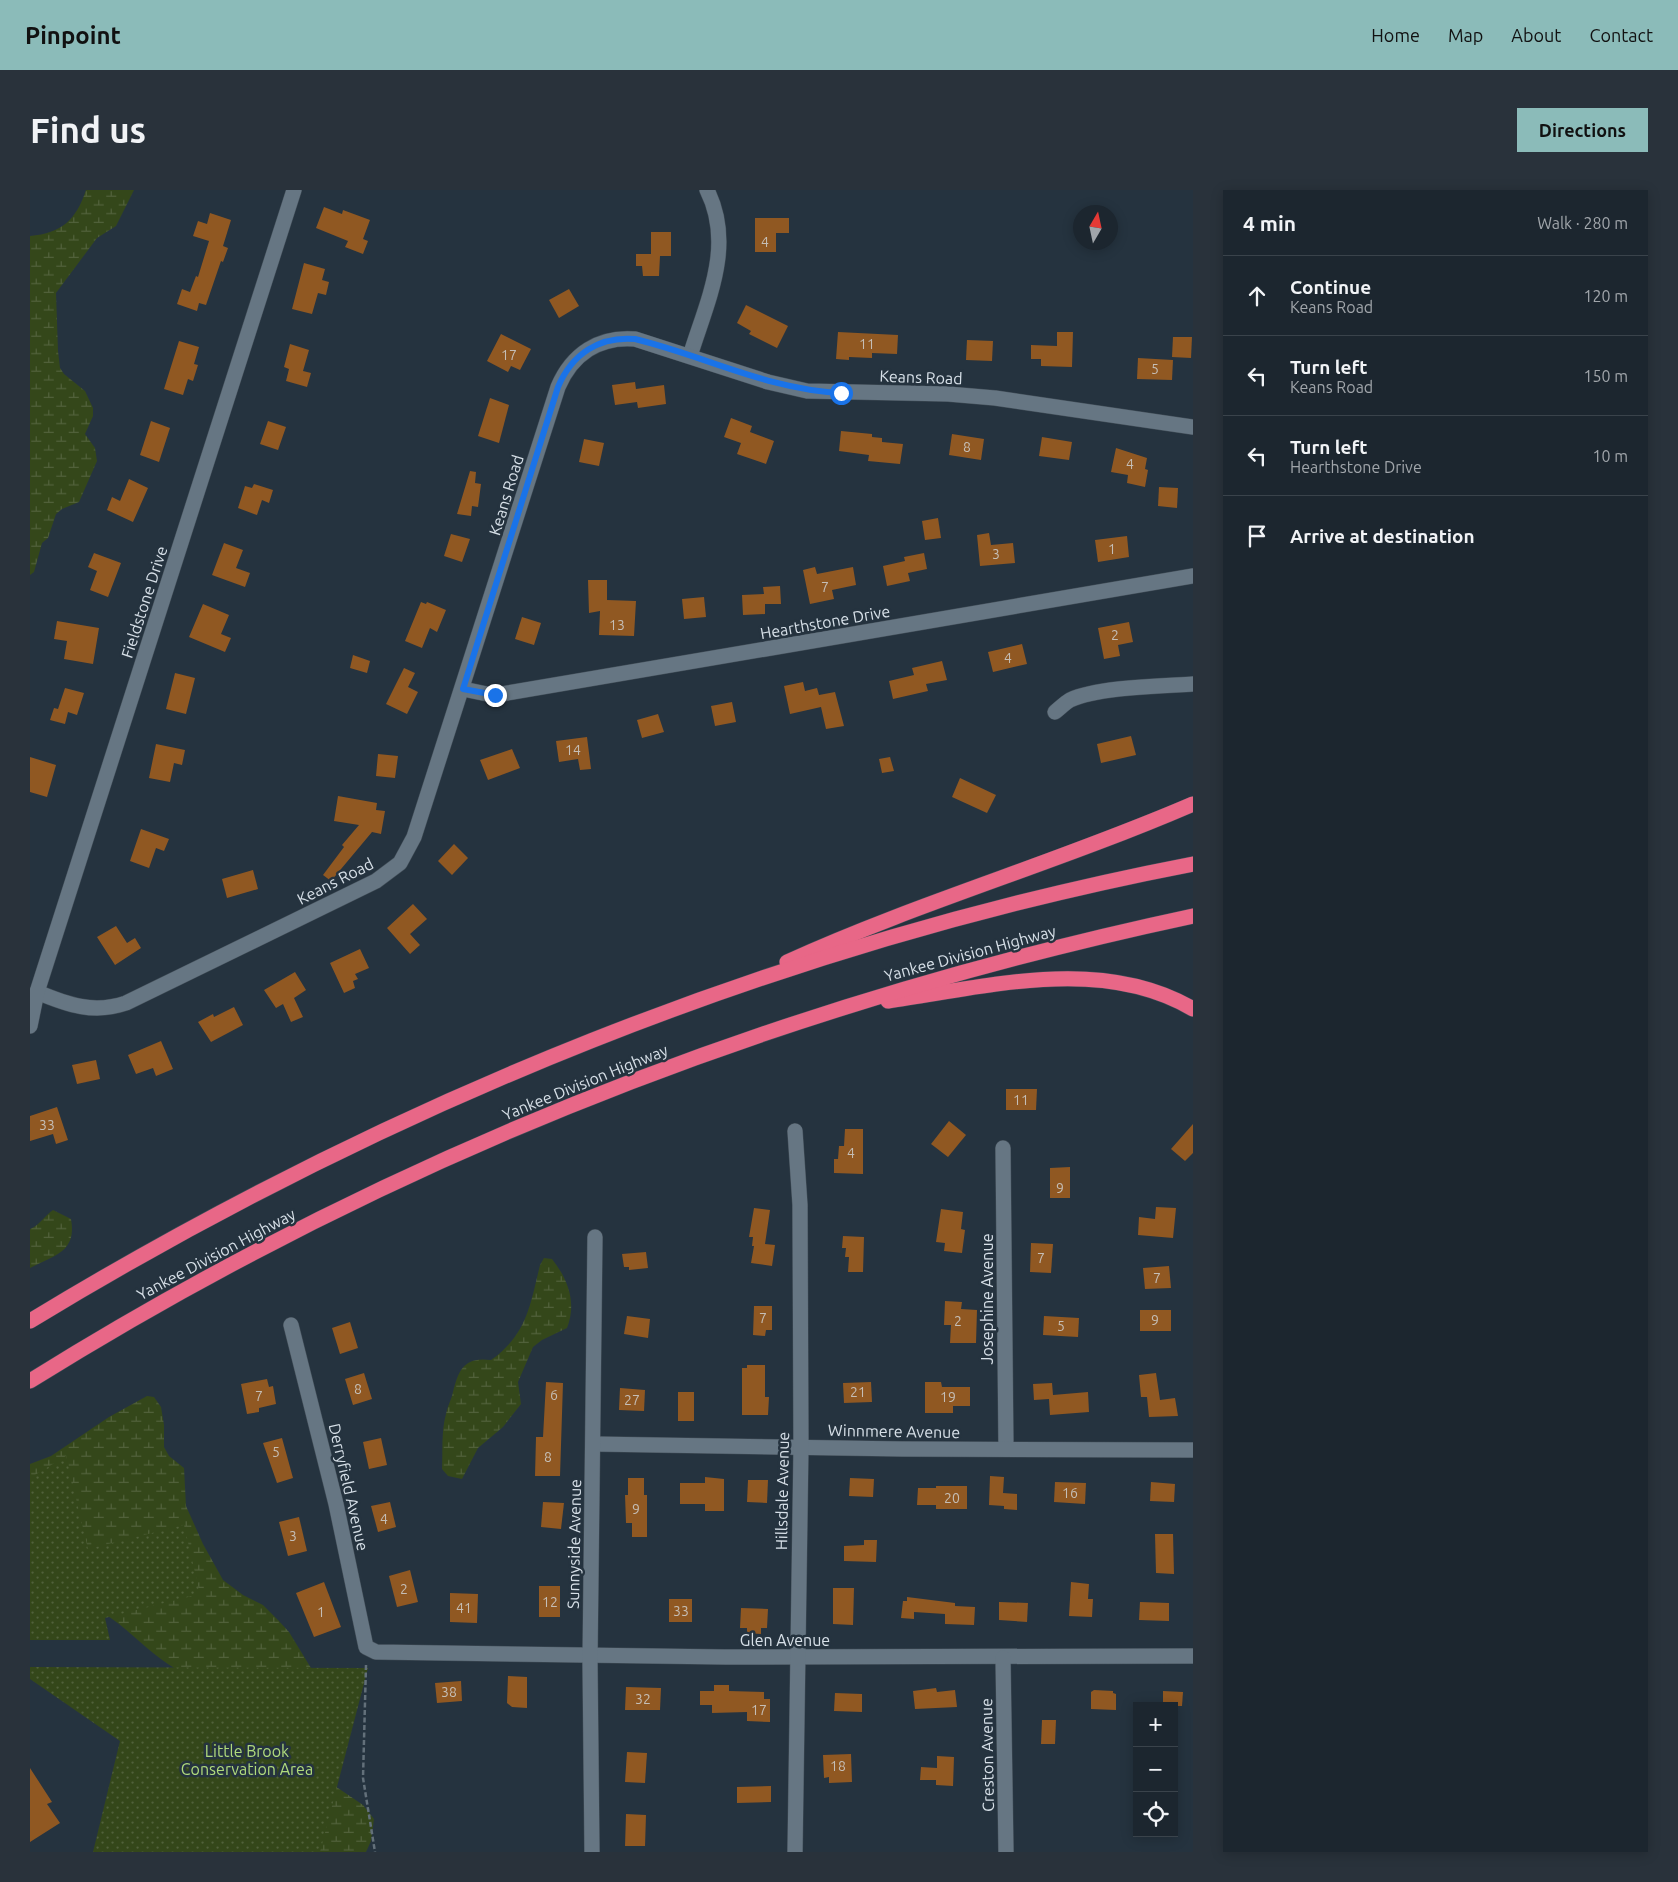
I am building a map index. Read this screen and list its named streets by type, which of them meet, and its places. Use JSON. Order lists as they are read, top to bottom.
{
  "streets": {
    "highway": ["Yankee Division Highway"],
    "street": [
      "Keans Road",
      "Fieldstone Drive",
      "Hearthstone Drive",
      "Josephine Avenue",
      "Winnmere Avenue",
      "Derryfield Avenue",
      "Hillsdale Avenue",
      "Sunnyside Avenue",
      "Glen Avenue",
      "Creston Avenue"
    ]
  },
  "crossings": [
    ["Keans Road", "Fieldstone Drive"],
    ["Keans Road", "Hearthstone Drive"],
    ["Josephine Avenue", "Winnmere Avenue"],
    ["Winnmere Avenue", "Hillsdale Avenue"],
    ["Winnmere Avenue", "Sunnyside Avenue"],
    ["Derryfield Avenue", "Glen Avenue"],
    ["Hillsdale Avenue", "Glen Avenue"],
    ["Sunnyside Avenue", "Glen Avenue"],
    ["Glen Avenue", "Creston Avenue"]
  ],
  "parks": ["Little Brook Conservation Area"],
  "house_numbers": [
    "4",
    "11",
    "17",
    "5",
    "8",
    "4",
    "1",
    "3",
    "7",
    "13",
    "2",
    "4",
    "14",
    "11",
    "33",
    "4",
    "9",
    "7",
    "7",
    "7",
    "9",
    "2",
    "5",
    "8",
    "21",
    "6",
    "7",
    "19",
    "27",
    "5",
    "8",
    "16",
    "20",
    "9",
    "4",
    "3",
    "2",
    "12",
    "41",
    "33",
    "1",
    "38",
    "32",
    "17",
    "18"
  ],
  "north": "top",
  "page": {
    "header": "Pinpoint",
    "nav": [
      "Home",
      "Map",
      "About",
      "Contact"
    ],
    "buttons": "Directions",
    "title": "Find us",
    "heading": ["4 min", "Walk · 280 m"],
    "list": [
      ["Continue", "Keans Road", "120 m"],
      ["Turn left", "Keans Road", "150 m"],
      ["Turn left", "Hearthstone Drive", "10 m"],
      "Arrive at destination"
    ],
    "map_buttons": ["+", "−"]
  }
}
